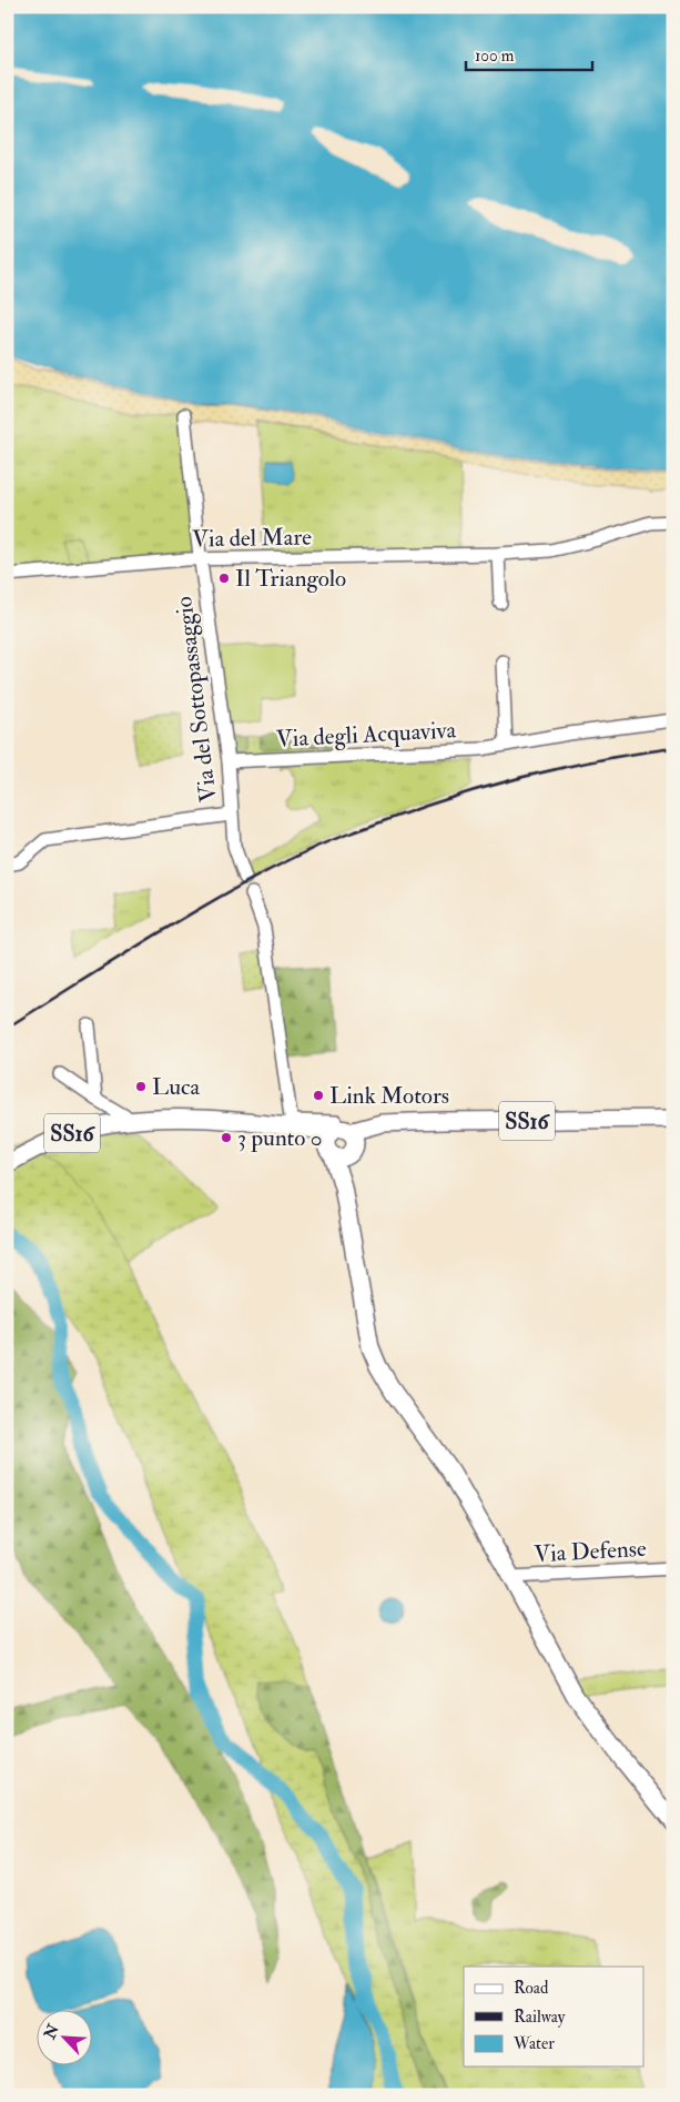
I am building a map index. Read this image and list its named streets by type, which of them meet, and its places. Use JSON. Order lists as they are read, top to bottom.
{
  "streets": {
    "main road": ["SS16"],
    "street": [
      "Via del Mare",
      "Via del Sottopassaggio",
      "Via degli Acquaviva",
      "Via Defense"
    ]
  },
  "crossings": [
    ["Via del Mare", "Via del Sottopassaggio"],
    ["Via del Sottopassaggio", "Via degli Acquaviva"]
  ],
  "places": [
    "Il Triangolo",
    "Luca",
    "Link Motors",
    "3 punto 0"
  ],
  "legend": ["Road", "Railway", "Water"],
  "scale_bar": "100 m",
  "north": "top left"
}
